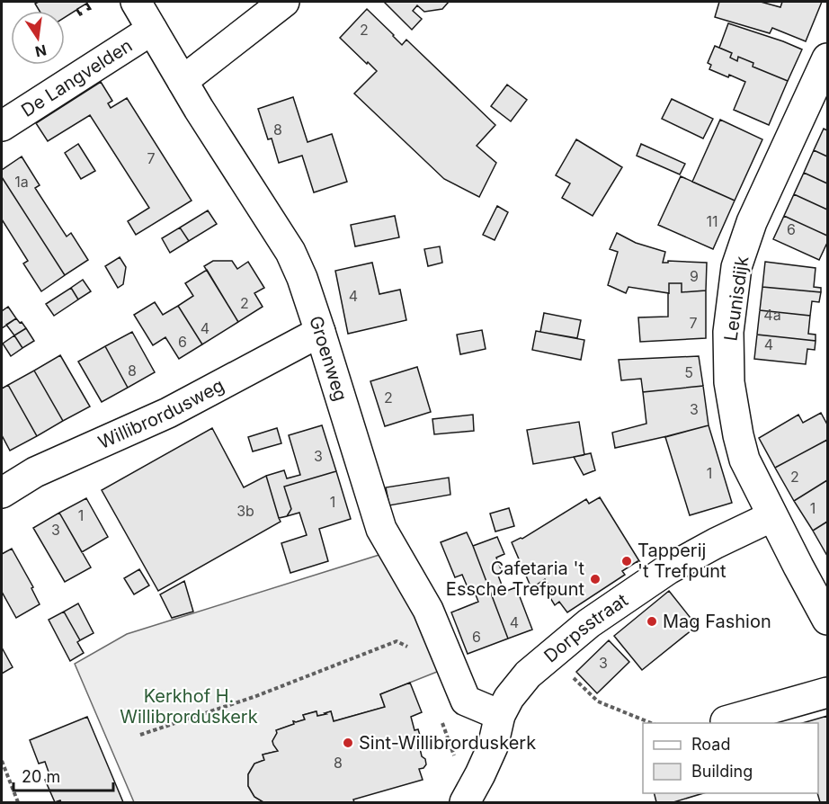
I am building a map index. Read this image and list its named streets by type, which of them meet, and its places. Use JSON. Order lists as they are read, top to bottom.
{
  "streets": {
    "street": [
      "De Langvelden",
      "Leunisdijk",
      "Groenweg",
      "Willibrordusweg",
      "Dorpsstraat"
    ]
  },
  "crossings": [
    ["De Langvelden", "Groenweg"],
    ["Leunisdijk", "Dorpsstraat"],
    ["Groenweg", "Willibrordusweg"],
    ["Groenweg", "Dorpsstraat"]
  ],
  "parks": ["Kerkhof H. Willibrorduskerk"],
  "places": [
    "Tapperij 't Trefpunt",
    "Cafetaria 't Essche Trefpunt",
    "Mag Fashion",
    "Sint-Willibrorduskerk"
  ],
  "house_numbers": [
    "2",
    "8",
    "7",
    "1a",
    "11",
    "6",
    "9",
    "4",
    "2",
    "4a",
    "7",
    "4",
    "6",
    "4",
    "8",
    "5",
    "2",
    "3",
    "3",
    "1",
    "2",
    "1",
    "1",
    "3b",
    "1",
    "3",
    "4",
    "6",
    "3",
    "8"
  ],
  "legend": ["Road", "Building"],
  "scale_bar": "20 m",
  "north": "bottom"
}
